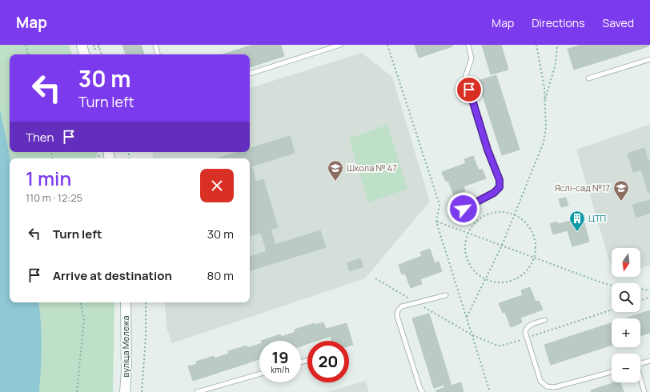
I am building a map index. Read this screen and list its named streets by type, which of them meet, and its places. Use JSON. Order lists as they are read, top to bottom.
{
  "streets": {
    "main road": ["вуліца Мележа"]
  },
  "places": {
    "school or university": ["Школа № 47", "Яслі-сад №17"],
    "building": ["ЦТП"]
  },
  "north": "bottom",
  "page": {
    "header": "Map",
    "nav": ["Map", "Directions", "Saved"],
    "turn": ["30 m", "Turn left"],
    "then": "Then",
    "heading": ["1 min", "110 m · 12:25"],
    "list": [
      {
        "name": "Turn left",
        "value": "30 m"
      },
      {
        "name": "Arrive at destination",
        "value": "80 m"
      }
    ],
    "map_buttons": ["+", "−"],
    "speed": "19 km/h",
    "limit": "20"
  }
}
